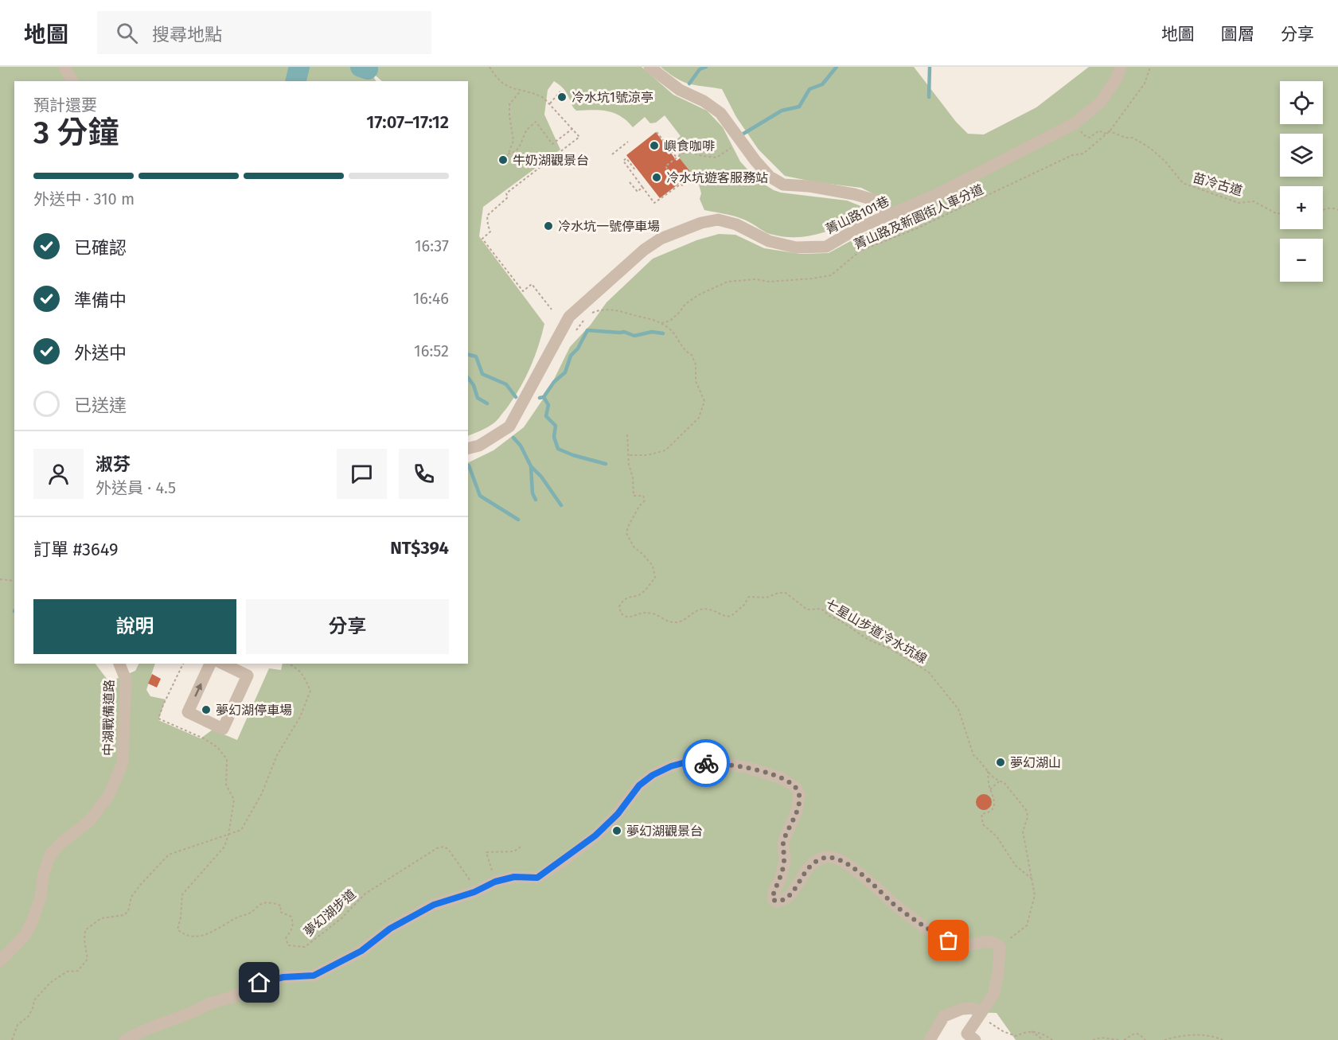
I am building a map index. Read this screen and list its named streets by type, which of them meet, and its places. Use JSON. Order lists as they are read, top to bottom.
{
  "streets": {
    "street": ["菁山路101巷", "中湖戰備道路"],
    "path": [
      "苗冷古道",
      "菁山路及新園街人車分道",
      "七星山步道冷水坑線",
      "夢幻湖步道"
    ]
  },
  "crossings": [
    ["苗冷古道", "菁山路及新園街人車分道"]
  ],
  "places": [
    "冷水坑1號涼亭",
    "嶼食咖啡",
    "牛奶湖觀景台",
    "冷水坑遊客服務站",
    "冷水坑一號停車場",
    "夢幻湖停車場",
    "夢幻湖山",
    "夢幻湖觀景台"
  ],
  "page": {
    "header": "地圖",
    "search": "搜尋地點",
    "nav": ["地圖", "圖層", "分享"],
    "map_buttons": ["+", "−"],
    "heading": ["3 分鐘", "預計還要", "17:07–17:12"],
    "panel": [
      "淑芬",
      "外送員 · 4.5",
      "訂單 #3649",
      "NT$394"
    ],
    "bar": "外送中 · 310 m",
    "list": [
      ["已確認", "16:37"],
      ["準備中", "16:46"],
      ["外送中", "16:52"],
      "已送達"
    ],
    "buttons": ["說明", "分享"]
  }
}
